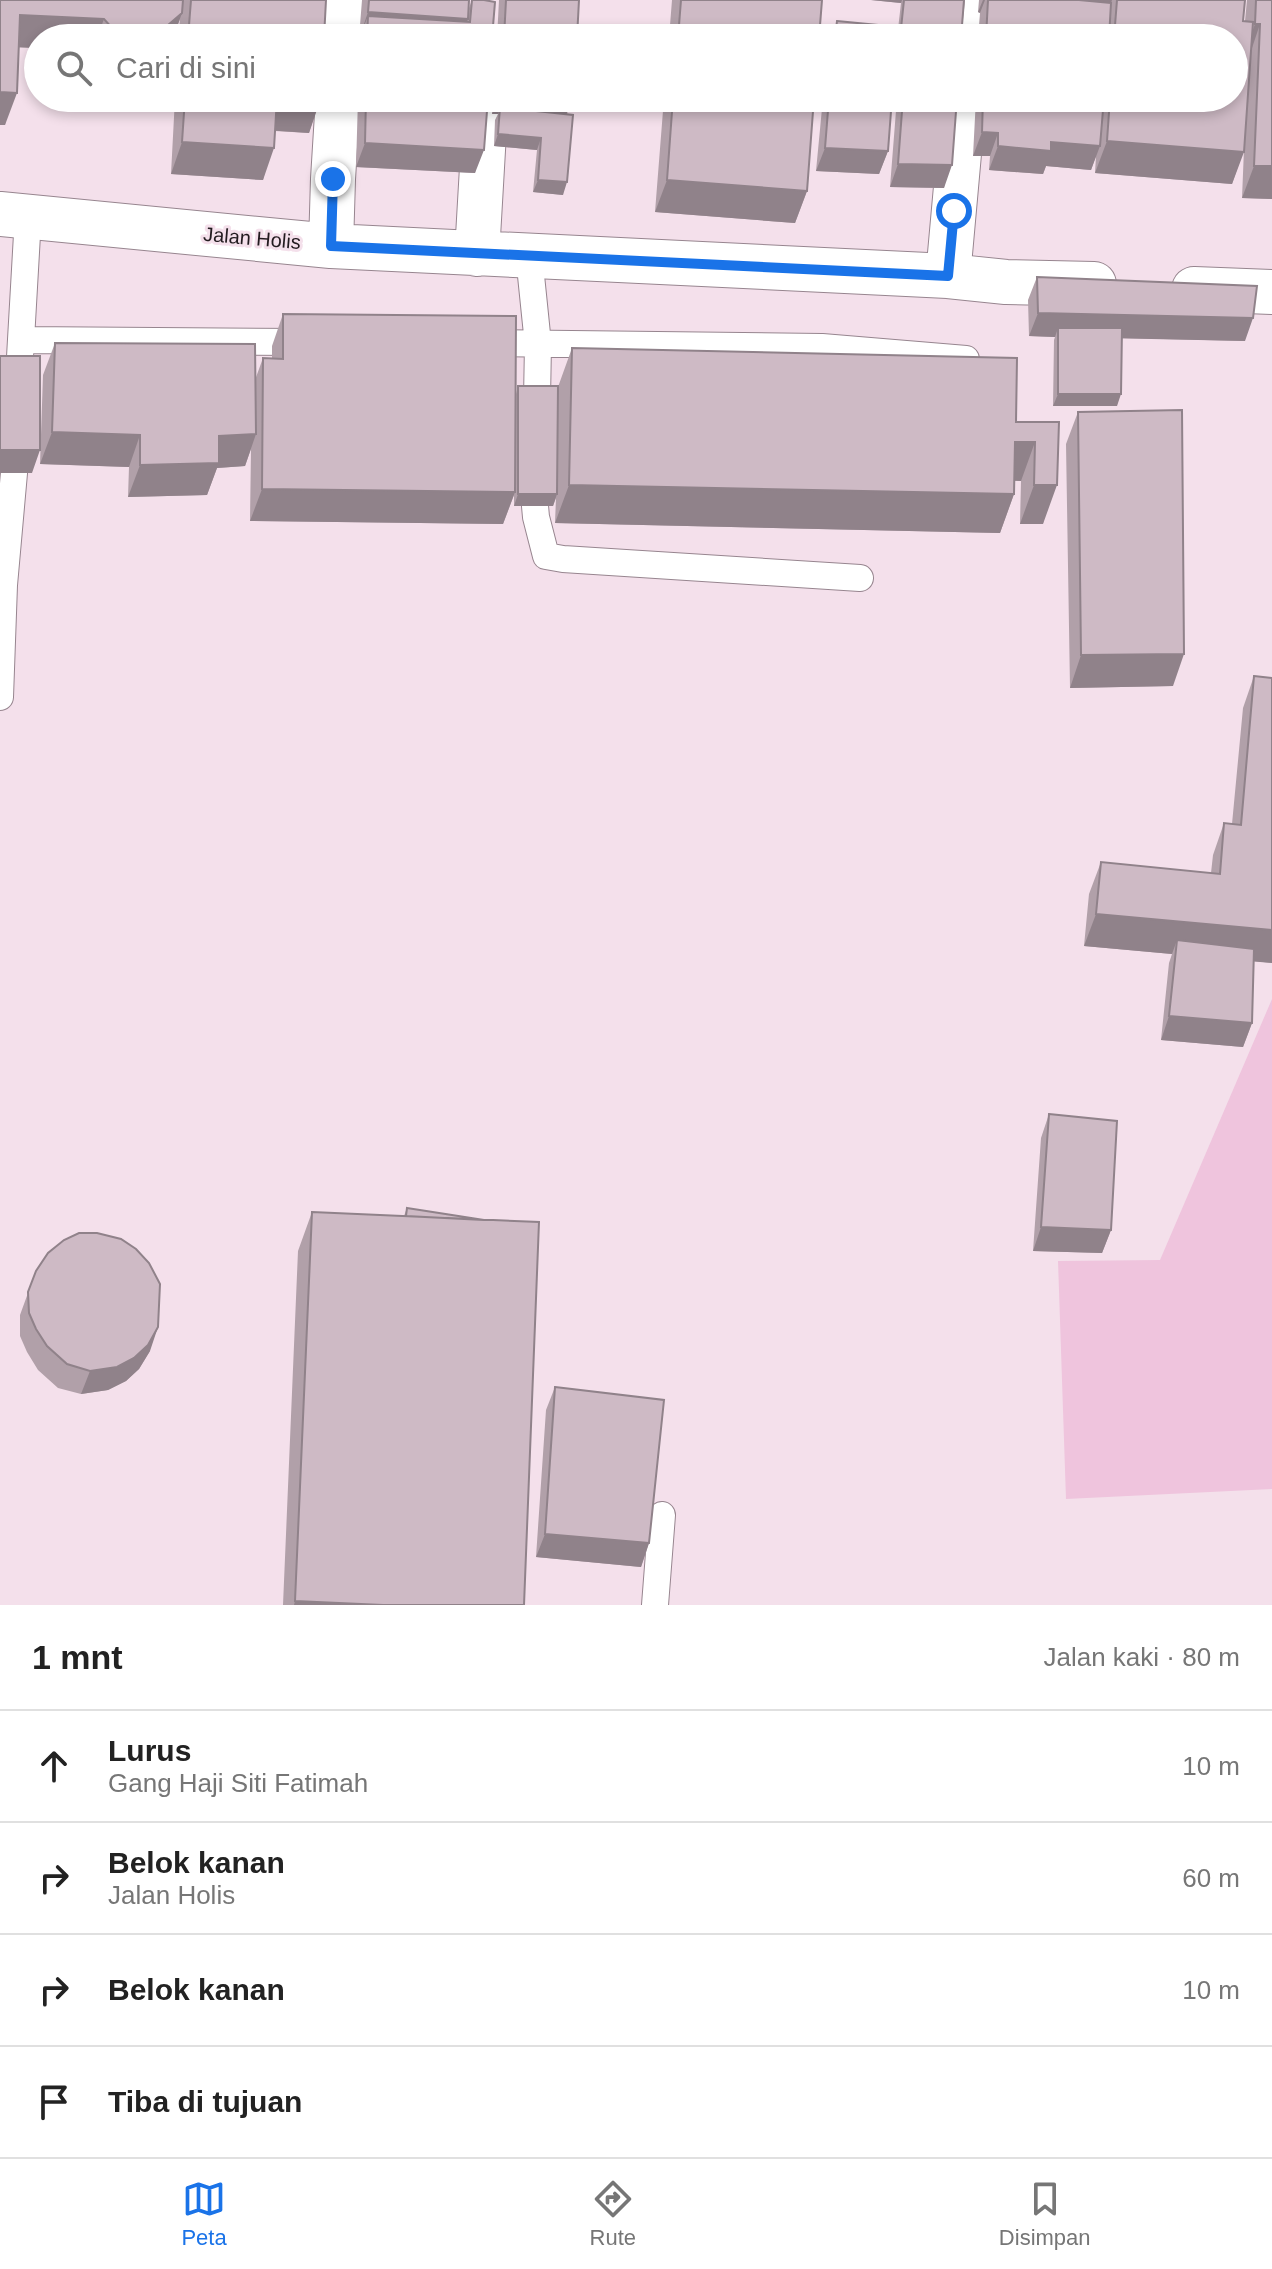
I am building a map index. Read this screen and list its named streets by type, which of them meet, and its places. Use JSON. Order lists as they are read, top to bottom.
{
  "streets": {
    "street": ["Jalan Holis"]
  },
  "page": {
    "search": "Cari di sini",
    "heading": ["1 mnt", "Jalan kaki · 80 m"],
    "list": [
      ["Lurus", "Gang Haji Siti Fatimah", "10 m"],
      ["Belok kanan", "Jalan Holis", "60 m"],
      ["Belok kanan", "10 m"],
      "Tiba di tujuan"
    ],
    "nav": ["Peta", "Rute", "Disimpan"]
  }
}
